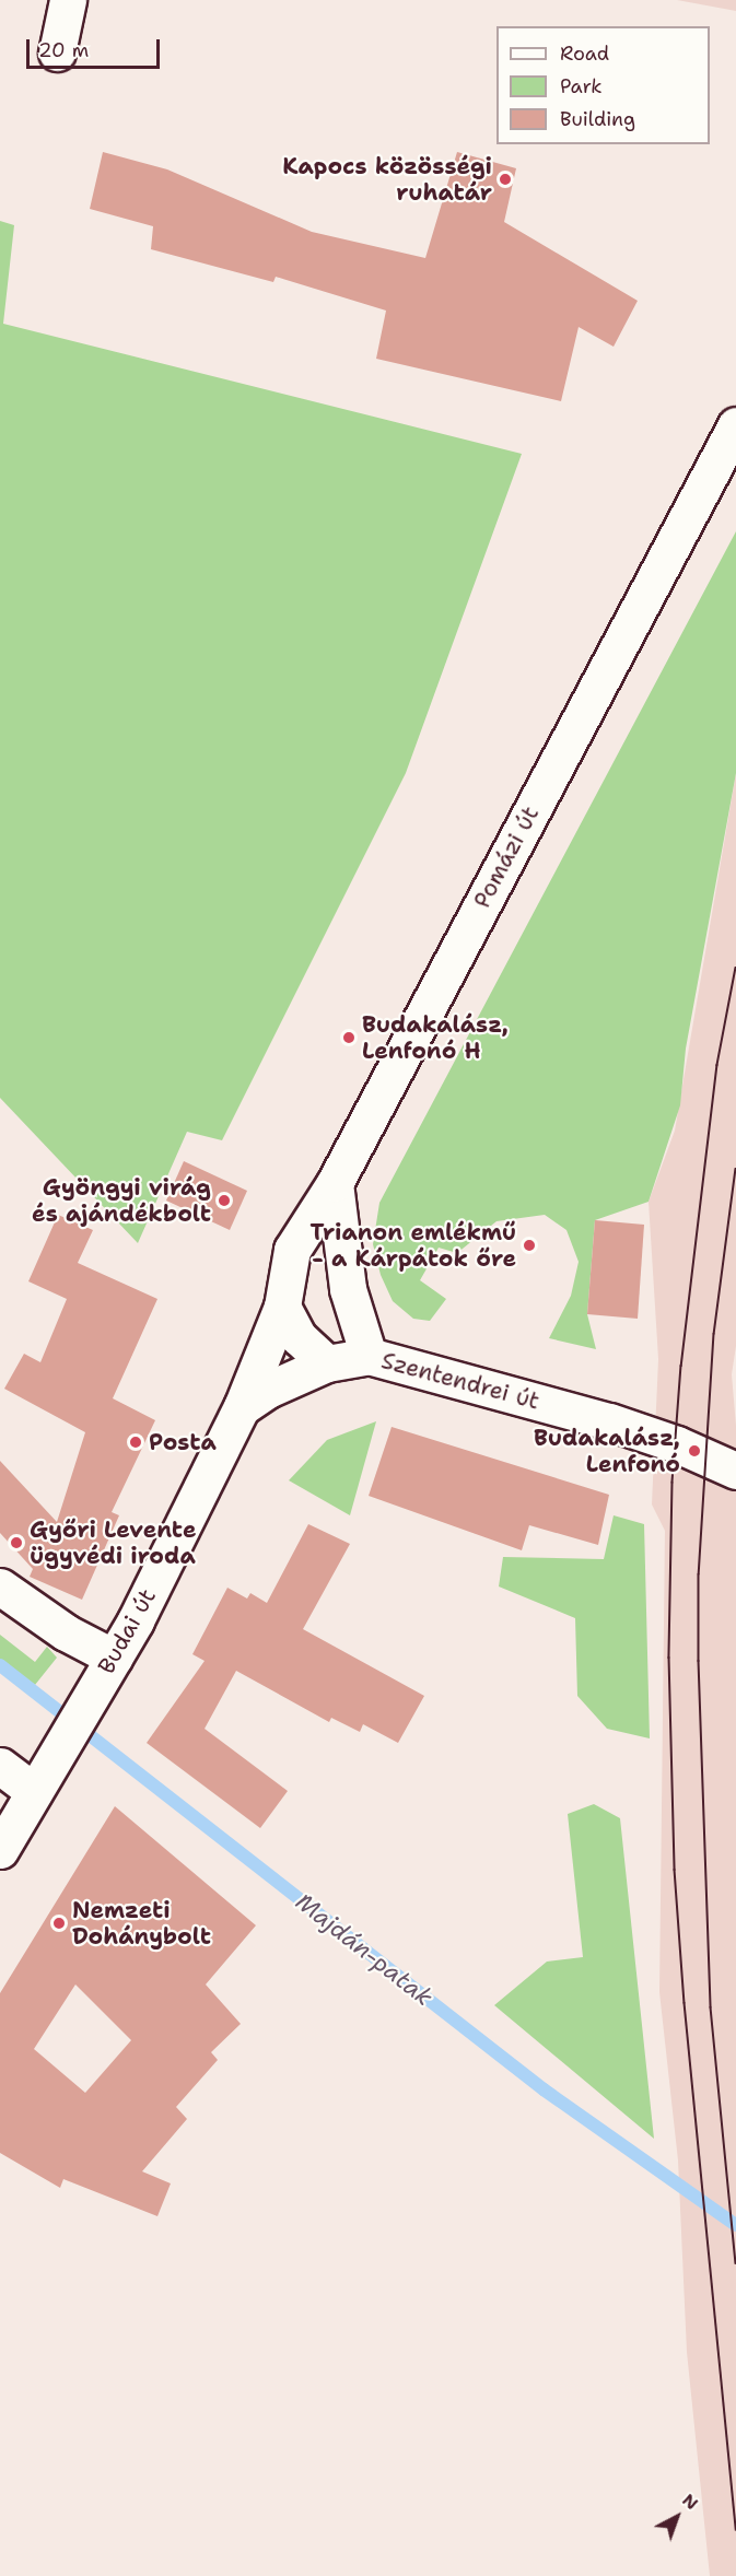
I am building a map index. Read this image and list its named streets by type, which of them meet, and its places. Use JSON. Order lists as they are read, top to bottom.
{
  "streets": {
    "main road": ["Pomázi út", "Szentendrei út", "Budai út"]
  },
  "crossings": [
    ["Pomázi út", "Budai út"]
  ],
  "water": ["Majdán-patak"],
  "places": [
    "Kapocs közösségi ruhatár",
    "Budakalász, Lenfonó H",
    "Gyöngyi virág és ajándékbolt",
    "Trianon emlékmű - a Kárpátok őre",
    "Posta",
    "Budakalász, Lenfonó",
    "Győri Levente ügyvédi iroda",
    "Nemzeti Dohánybolt"
  ],
  "legend": ["Road", "Park", "Building"],
  "scale_bar": "20 m",
  "north": "top right"
}
